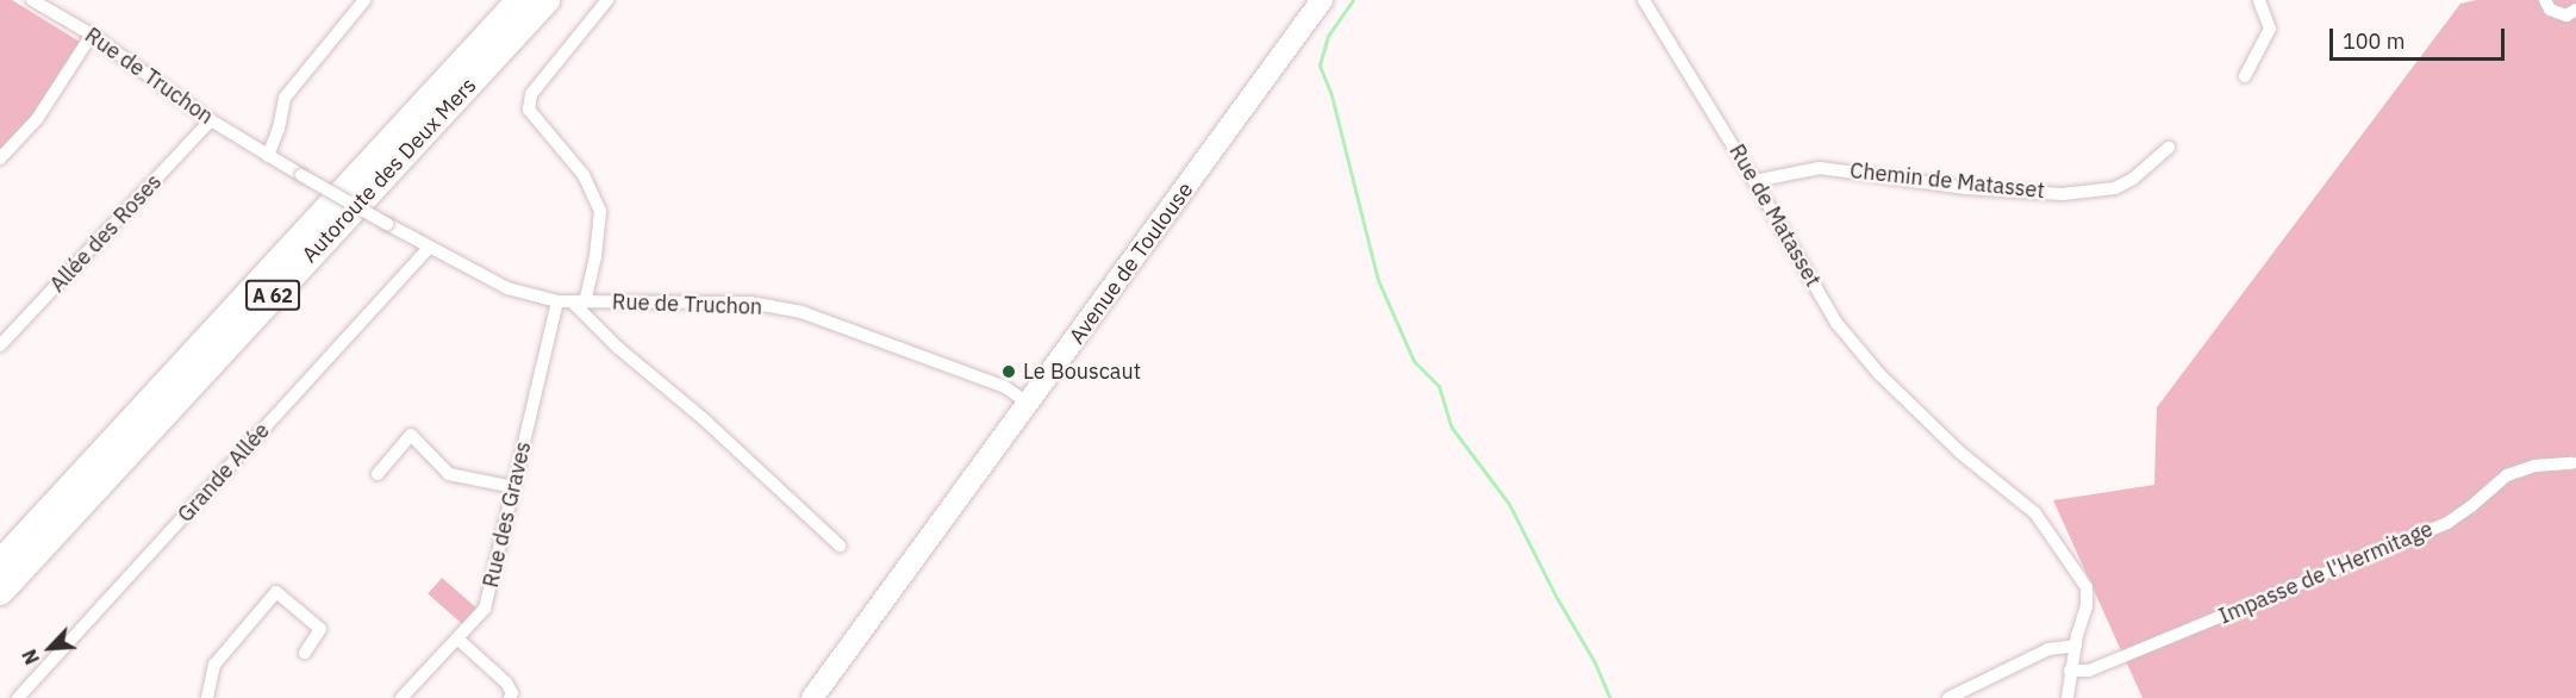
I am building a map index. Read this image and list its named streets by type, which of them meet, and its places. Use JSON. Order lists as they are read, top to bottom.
{
  "streets": {
    "highway": ["Autoroute des Deux Mers", "A 62"],
    "main road": ["Avenue de Toulouse"],
    "street": [
      "Rue de Truchon",
      "Chemin de Matasset",
      "Rue de Matasset",
      "Allée des Roses",
      "Grande Allée",
      "Rue des Graves",
      "Impasse de l'Hermitage"
    ]
  },
  "crossings": [
    ["Rue de Truchon", "Allée des Roses"],
    ["Rue de Truchon", "Avenue de Toulouse"],
    ["Rue de Truchon", "Grande Allée"],
    ["Rue de Truchon", "Rue des Graves"],
    ["Chemin de Matasset", "Rue de Matasset"],
    ["Rue de Matasset", "Impasse de l'Hermitage"]
  ],
  "places": ["Le Bouscaut"],
  "scale_bar": "100 m",
  "north": "bottom left"
}
